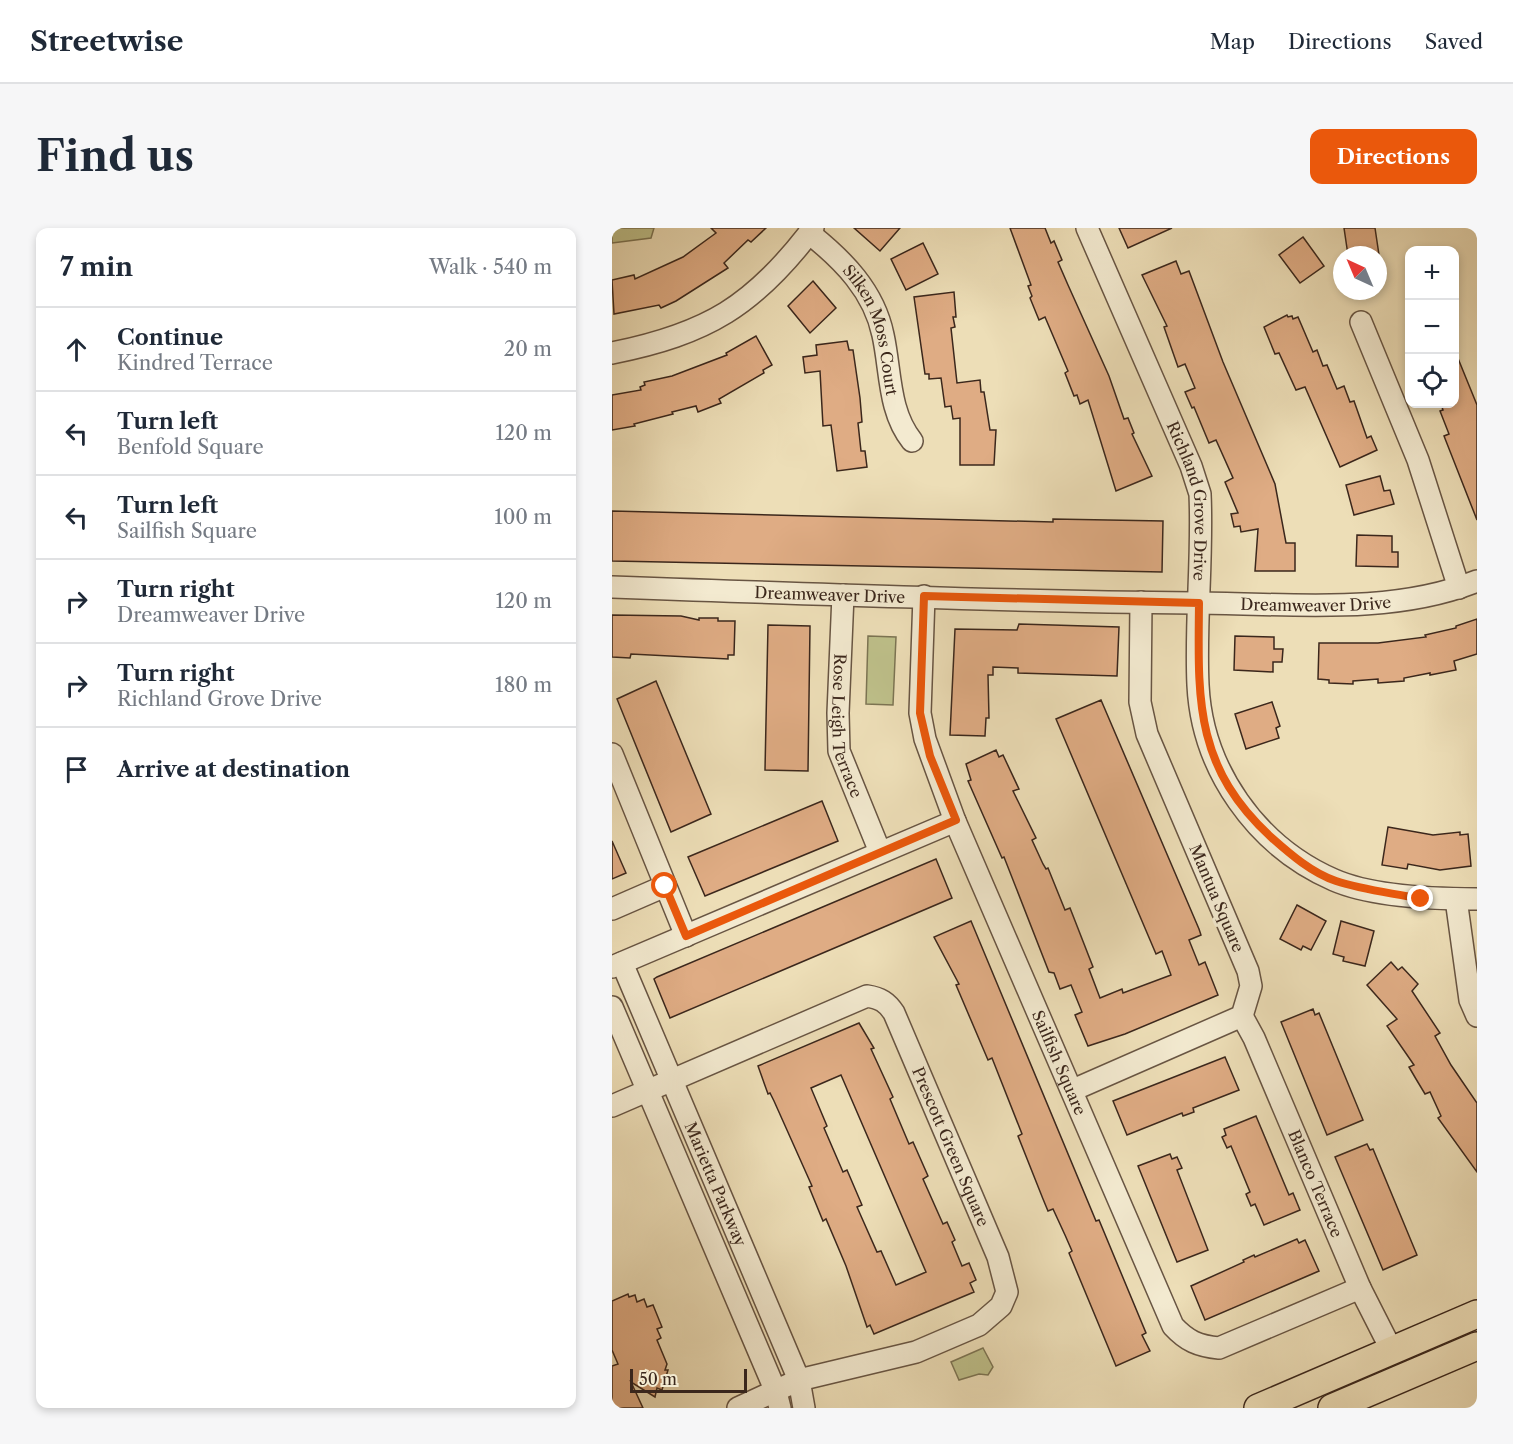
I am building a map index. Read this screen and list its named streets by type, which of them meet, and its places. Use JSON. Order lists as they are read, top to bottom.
{
  "streets": {
    "street": [
      "Silken Moss Court",
      "Richland Grove Drive",
      "Dreamweaver Drive",
      "Rose Leigh Terrace",
      "Mantua Square",
      "Sailfish Square",
      "Prescott Green Square",
      "Marietta Parkway",
      "Blanco Terrace"
    ]
  },
  "crossings": [
    ["Richland Grove Drive", "Dreamweaver Drive"],
    ["Dreamweaver Drive", "Rose Leigh Terrace"],
    ["Dreamweaver Drive", "Mantua Square"],
    ["Dreamweaver Drive", "Sailfish Square"],
    ["Mantua Square", "Blanco Terrace"],
    ["Sailfish Square", "Blanco Terrace"],
    ["Prescott Green Square", "Marietta Parkway"]
  ],
  "scale_bar": "50 m",
  "north": "top left",
  "page": {
    "header": "Streetwise",
    "nav": ["Map", "Directions", "Saved"],
    "buttons": "Directions",
    "title": "Find us",
    "heading": ["7 min", "Walk · 540 m"],
    "map_buttons": ["+", "−"],
    "list": [
      ["Continue", "Kindred Terrace", "20 m"],
      ["Turn left", "Benfold Square", "120 m"],
      ["Turn left", "Sailfish Square", "100 m"],
      ["Turn right", "Dreamweaver Drive", "120 m"],
      ["Turn right", "Richland Grove Drive", "180 m"],
      "Arrive at destination"
    ],
    "scale": "50 m"
  }
}
